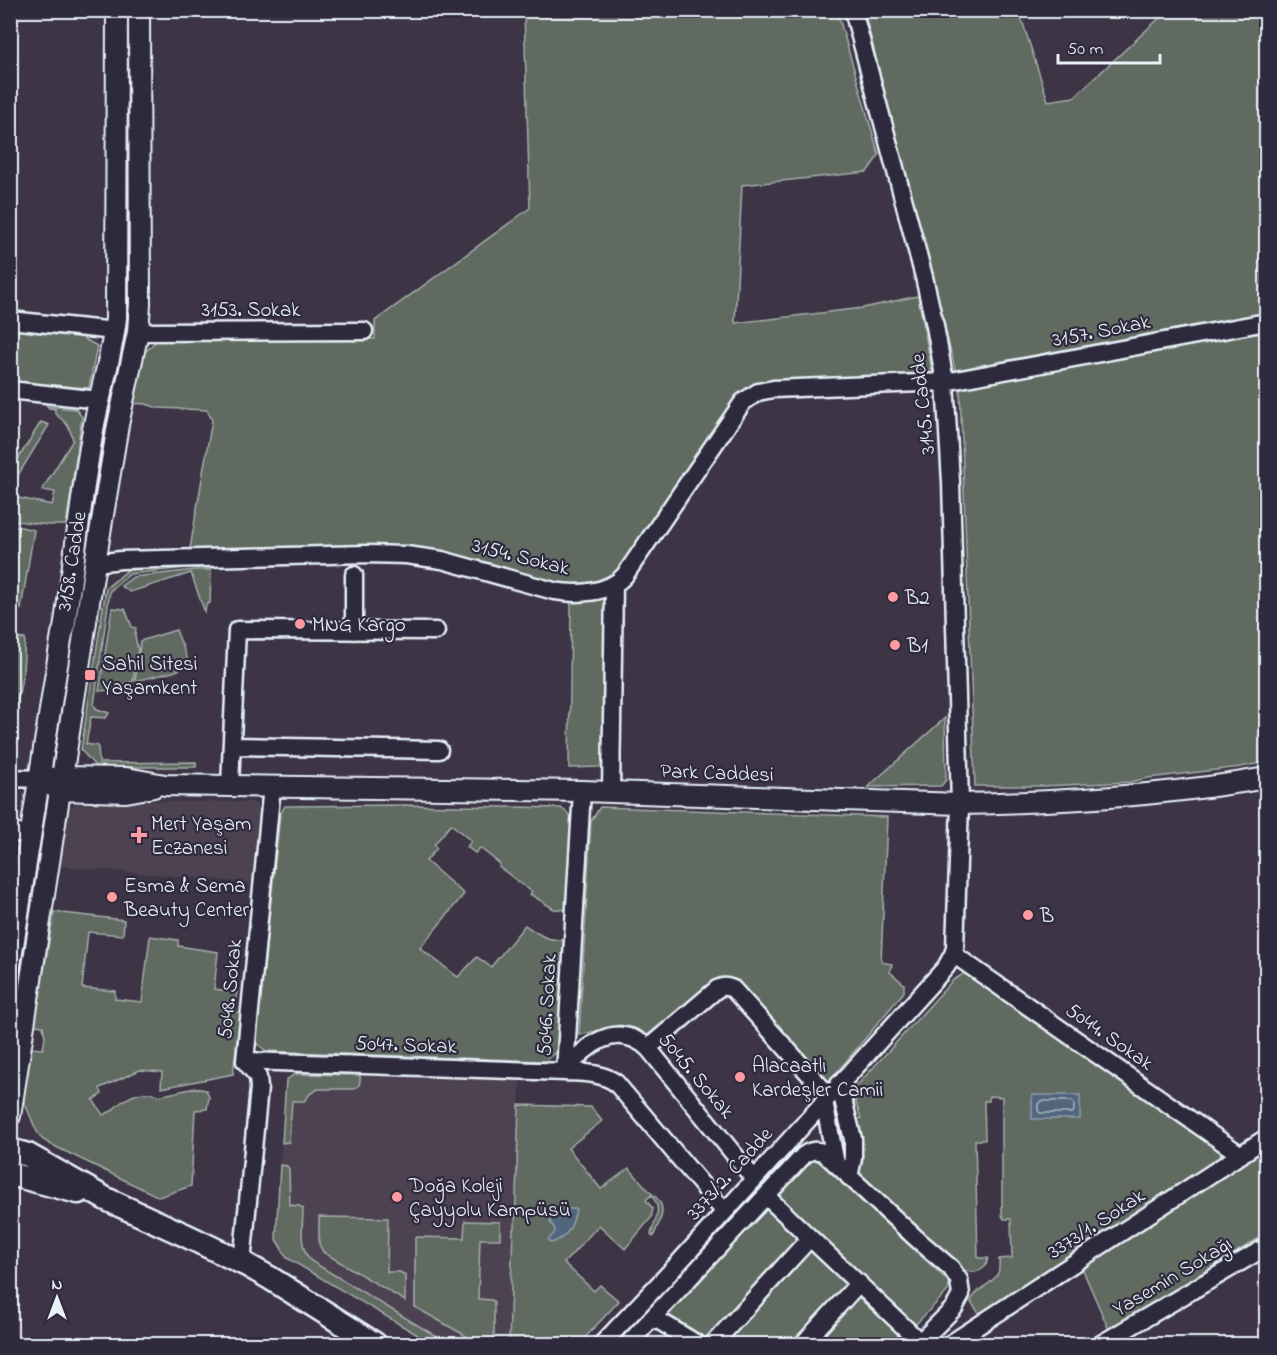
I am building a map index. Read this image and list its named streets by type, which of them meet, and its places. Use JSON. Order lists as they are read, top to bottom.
{
  "streets": {
    "street": [
      "3153. Sokak",
      "3157. Sokak",
      "3145. Cadde",
      "3154. Sokak",
      "3158. Cadde",
      "Park Caddesi",
      "5048. Sokak",
      "5046. Sokak",
      "5044. Sokak",
      "5047. Sokak",
      "5045. Sokak",
      "3373/2. Cadde",
      "3373/1. Sokak",
      "Yasemin Sokağı"
    ]
  },
  "crossings": [
    ["3153. Sokak", "3158. Cadde"],
    ["3157. Sokak", "3145. Cadde"],
    ["3145. Cadde", "Park Caddesi"],
    ["3145. Cadde", "3373/2. Cadde"],
    ["3154. Sokak", "3158. Cadde"],
    ["3158. Cadde", "Park Caddesi"],
    ["Park Caddesi", "5048. Sokak"],
    ["Park Caddesi", "5046. Sokak"],
    ["Park Caddesi", "3373/2. Cadde"],
    ["5048. Sokak", "5047. Sokak"],
    ["5046. Sokak", "5047. Sokak"],
    ["5046. Sokak", "5045. Sokak"],
    ["5046. Sokak", "3373/2. Cadde"],
    ["5044. Sokak", "3373/2. Cadde"],
    ["5044. Sokak", "3373/1. Sokak"],
    ["5047. Sokak", "5045. Sokak"],
    ["5045. Sokak", "3373/2. Cadde"]
  ],
  "places": {
    "other": [
      "B2",
      "MNG Kargo",
      "B1",
      "Esma & Sema Beauty Center",
      "B",
      "Alacaatlı Kardeşler Camii",
      "Doğa Koleji Çayyolu Kampüsü"
    ],
    "transit": ["Sahil Sitesi Yaşamkent"],
    "health": ["Mert Yaşam Eczanesi"]
  },
  "scale_bar": "50 m",
  "north": "top"
}
